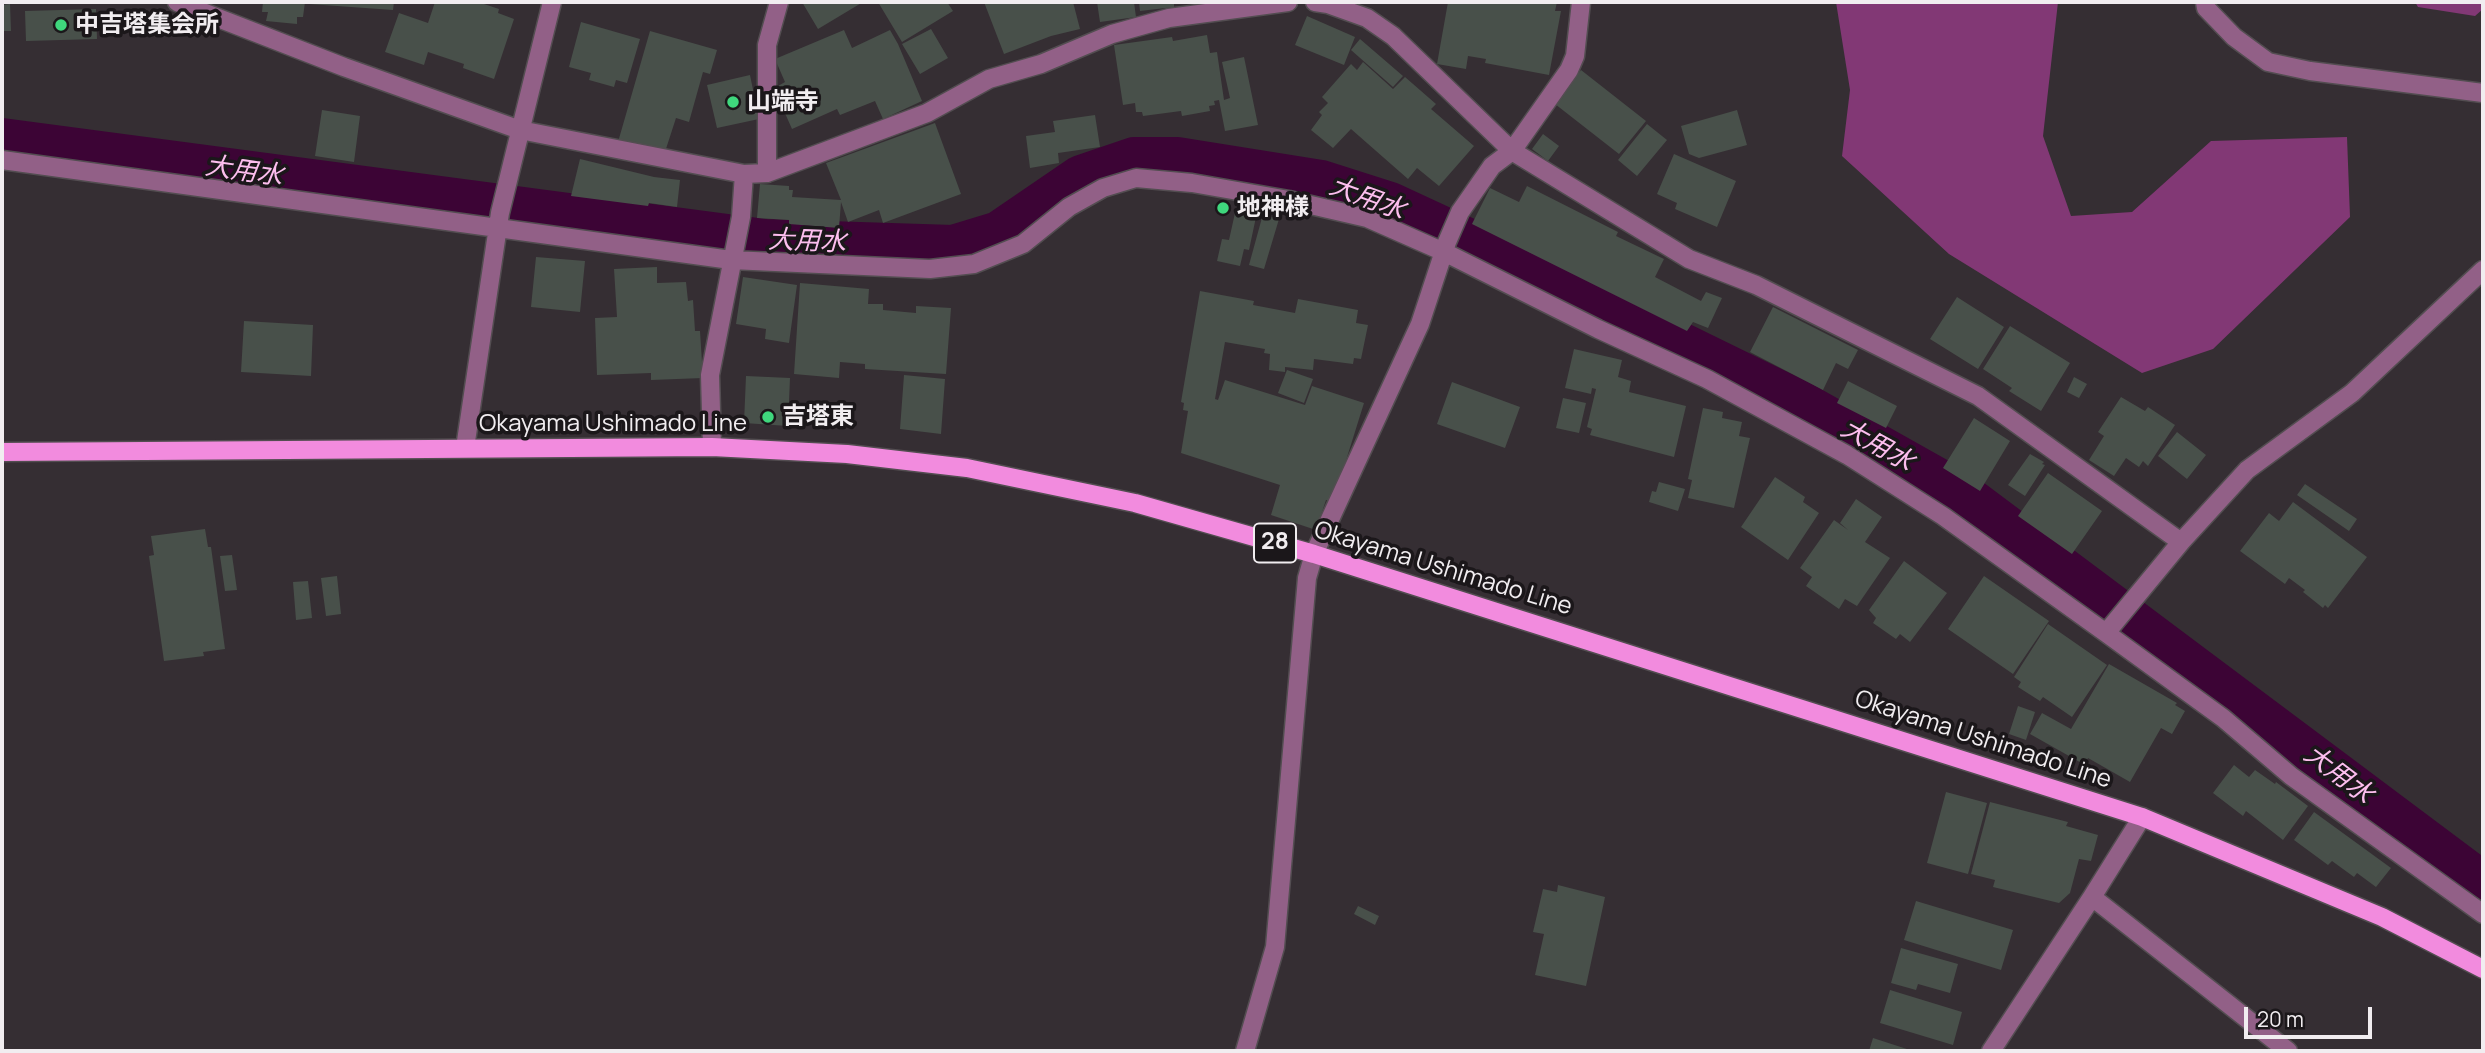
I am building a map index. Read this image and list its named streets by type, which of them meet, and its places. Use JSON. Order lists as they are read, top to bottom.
{
  "streets": {
    "main road": ["Okayama Ushimado Line", "28"]
  },
  "water": ["大用水"],
  "places": [
    "中吉塔集会所",
    "山端寺",
    "地神様",
    "吉塔東"
  ],
  "scale_bar": "20 m"
}
